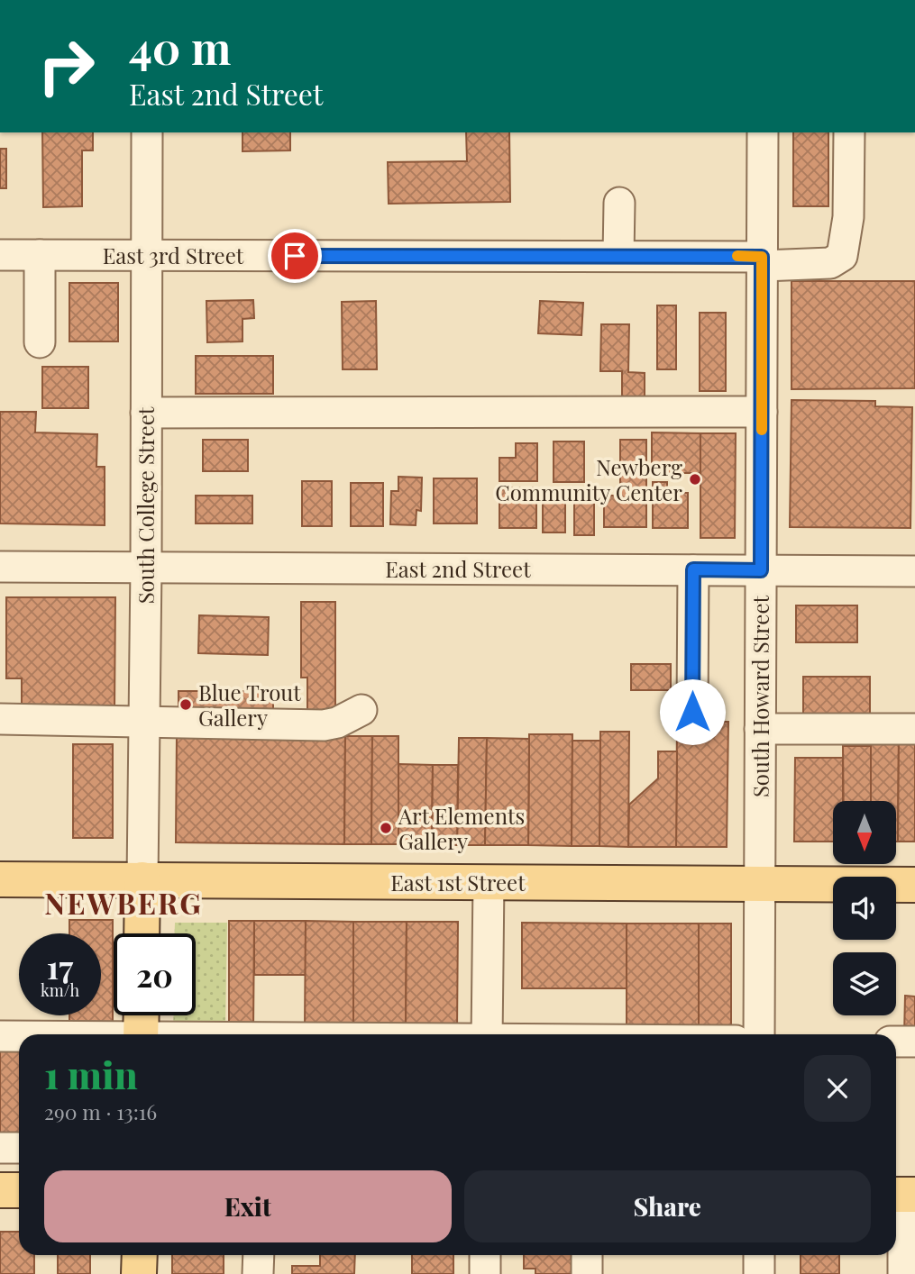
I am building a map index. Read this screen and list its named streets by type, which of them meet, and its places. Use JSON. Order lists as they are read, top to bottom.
{
  "streets": {
    "main road": ["East 1st Street"],
    "street": [
      "East 3rd Street",
      "South College Street",
      "East 2nd Street",
      "South Howard Street"
    ]
  },
  "crossings": [
    ["East 3rd Street", "South College Street"],
    ["East 3rd Street", "South Howard Street"],
    ["South College Street", "East 2nd Street"],
    ["South College Street", "East 1st Street"],
    ["East 2nd Street", "South Howard Street"],
    ["South Howard Street", "East 1st Street"]
  ],
  "districts": ["NEWBERG"],
  "places": ["Newberg Community Center", "Blue Trout Gallery", "Art Elements Gallery"],
  "north": "bottom",
  "page": {
    "turn": ["40 m", "East 2nd Street"],
    "speed": "17 km/h",
    "limit": "20",
    "heading": ["1 min", "290 m · 13:16"],
    "buttons": ["Exit", "Share"]
  }
}
